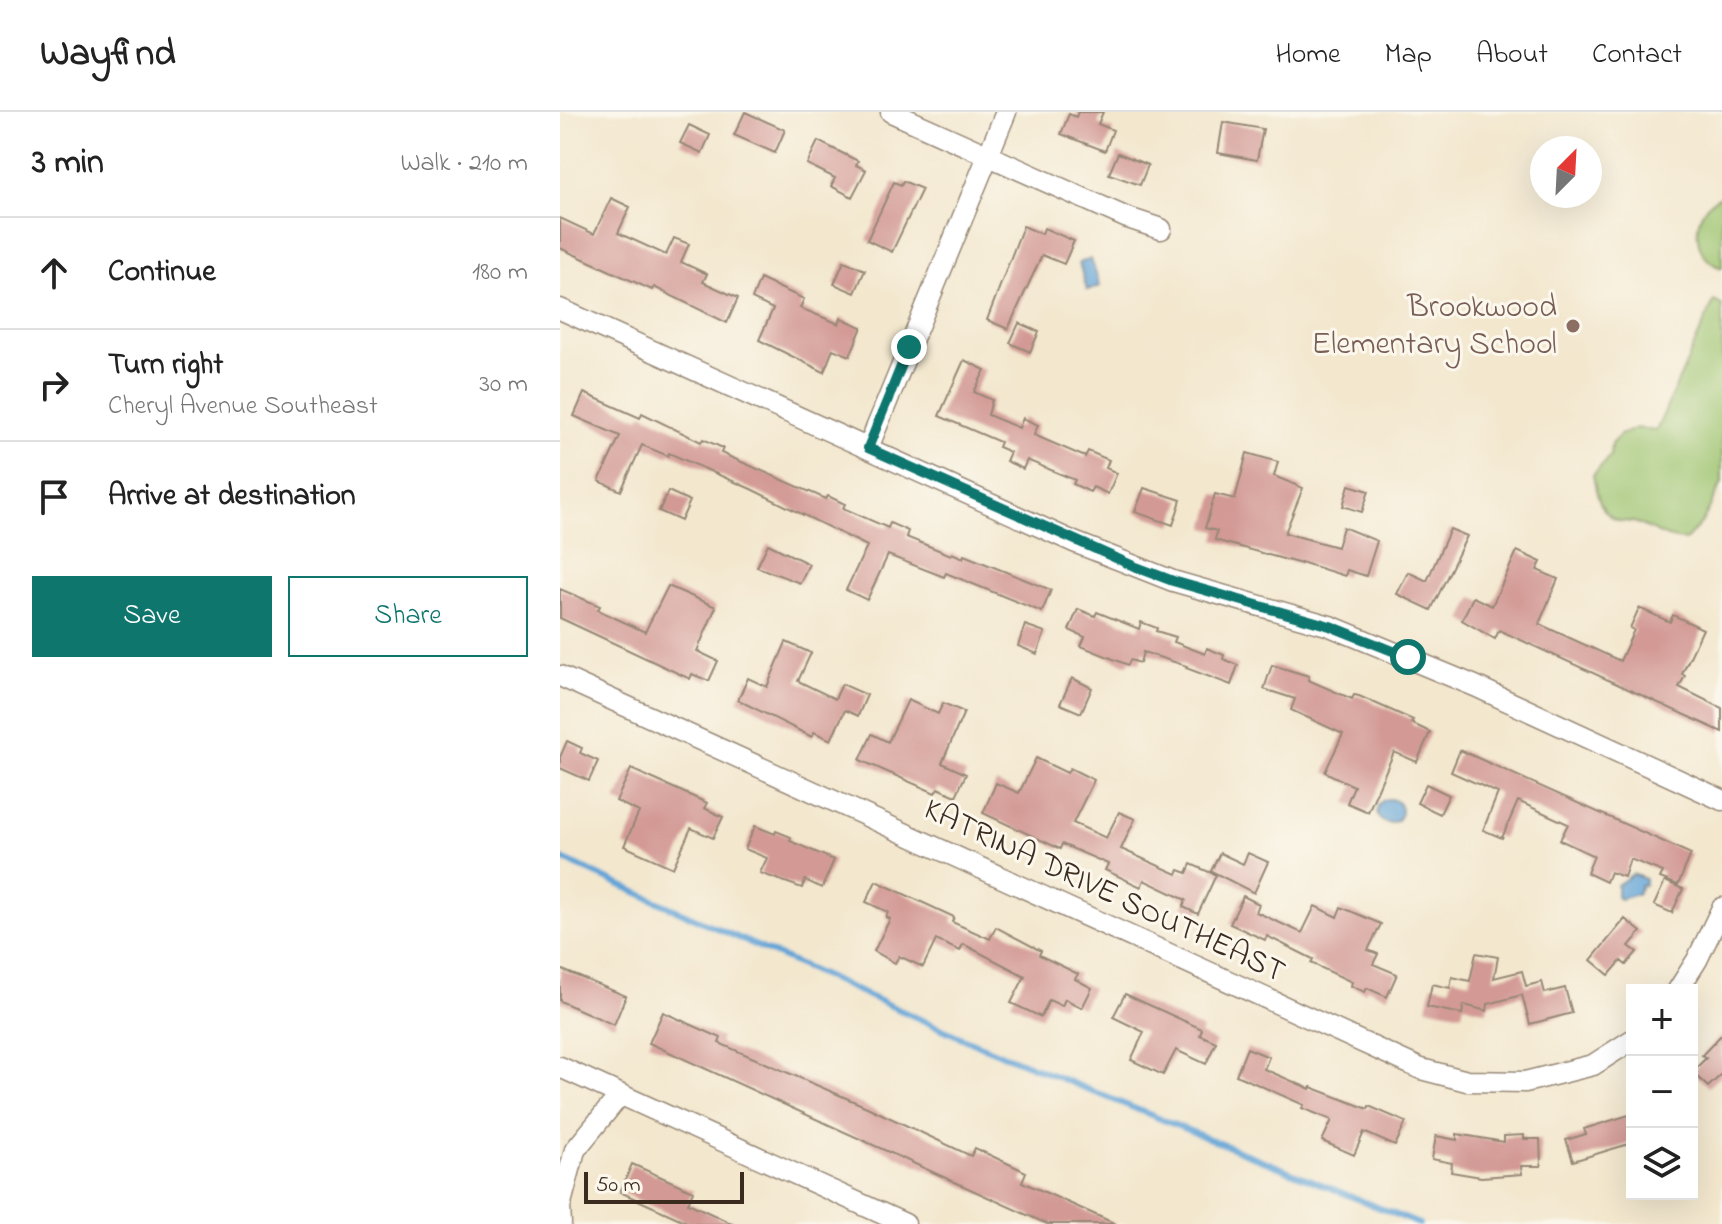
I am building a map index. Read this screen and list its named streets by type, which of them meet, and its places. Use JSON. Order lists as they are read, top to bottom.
{
  "streets": {
    "street": ["KATRINA DRIVE SOUTHEAST"]
  },
  "places": ["Brookwood Elementary School"],
  "scale_bar": "50 m",
  "north": "top right",
  "page": {
    "header": "Wayfind",
    "nav": [
      "Home",
      "Map",
      "About",
      "Contact"
    ],
    "heading": ["3 min", "Walk · 210 m"],
    "list": [
      ["Continue", "180 m"],
      ["Turn right", "Cheryl Avenue Southeast", "30 m"],
      "Arrive at destination"
    ],
    "buttons": ["Save", "Share"],
    "map_buttons": ["+", "−"],
    "scale": "50 m"
  }
}
